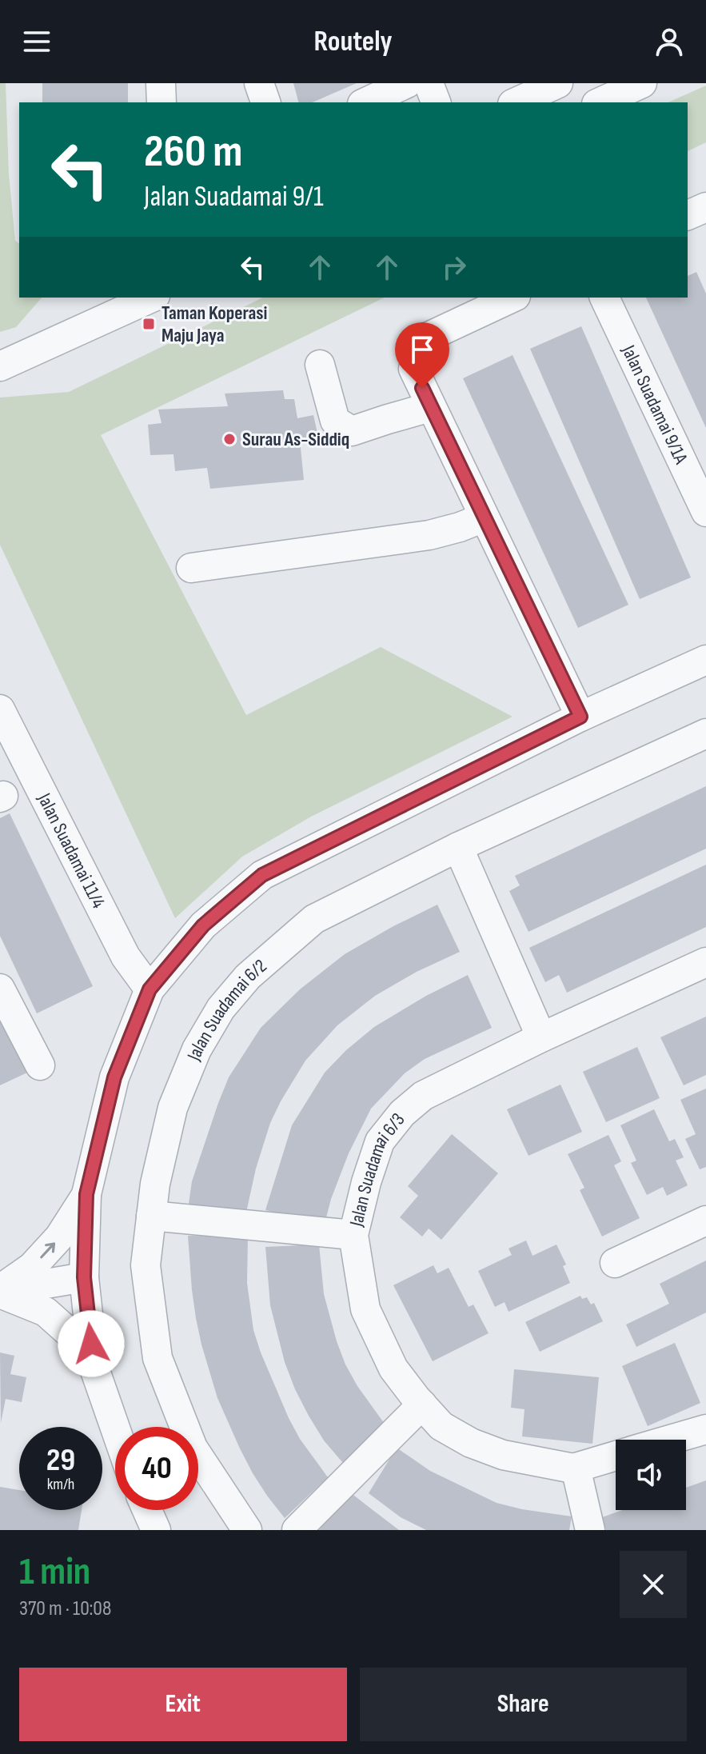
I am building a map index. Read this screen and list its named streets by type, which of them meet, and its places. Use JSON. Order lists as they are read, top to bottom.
{
  "streets": {
    "street": [
      "Jalan Suadamai 9/1A",
      "Jalan Suadamai 11/4",
      "Jalan Suadamai 6/2",
      "Jalan Suadamai 6/3"
    ]
  },
  "places": {
    "transit": ["Taman Koperasi Maju Jaya"],
    "other": ["Surau As-Siddiq"]
  },
  "page": {
    "header": "Routely",
    "turn": ["260 m", "Jalan Suadamai 9/1"],
    "speed": "29 km/h",
    "limit": "40",
    "heading": ["1 min", "370 m · 10:08"],
    "buttons": ["Exit", "Share"]
  }
}
